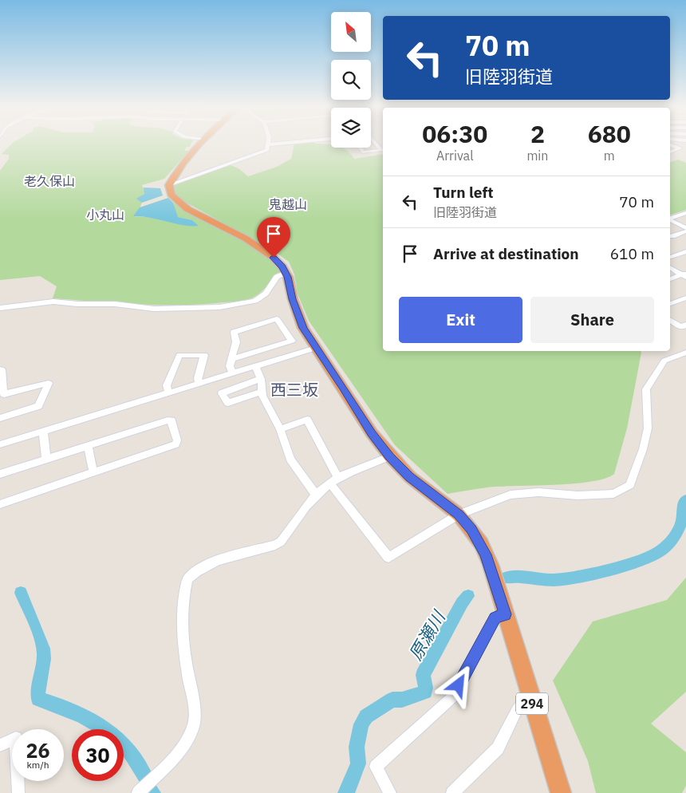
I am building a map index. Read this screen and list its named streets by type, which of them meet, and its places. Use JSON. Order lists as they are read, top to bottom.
{
  "streets": {
    "highway": ["294"]
  },
  "districts": [
    "老久保山",
    "鬼越山",
    "小丸山",
    "西三坂"
  ],
  "water": ["原瀬川"],
  "north": "top left",
  "page": {
    "turn": ["70 m", "旧陸羽街道"],
    "eta": [
      "06:30",
      "Arrival",
      "2",
      "min",
      "680",
      "m"
    ],
    "list": [
      {
        "name": "Turn left",
        "note": "旧陸羽街道",
        "value": "70 m"
      },
      {
        "name": "Arrive at destination",
        "value": "610 m"
      }
    ],
    "buttons": ["Exit", "Share"],
    "speed": "26 km/h",
    "limit": "30"
  }
}
